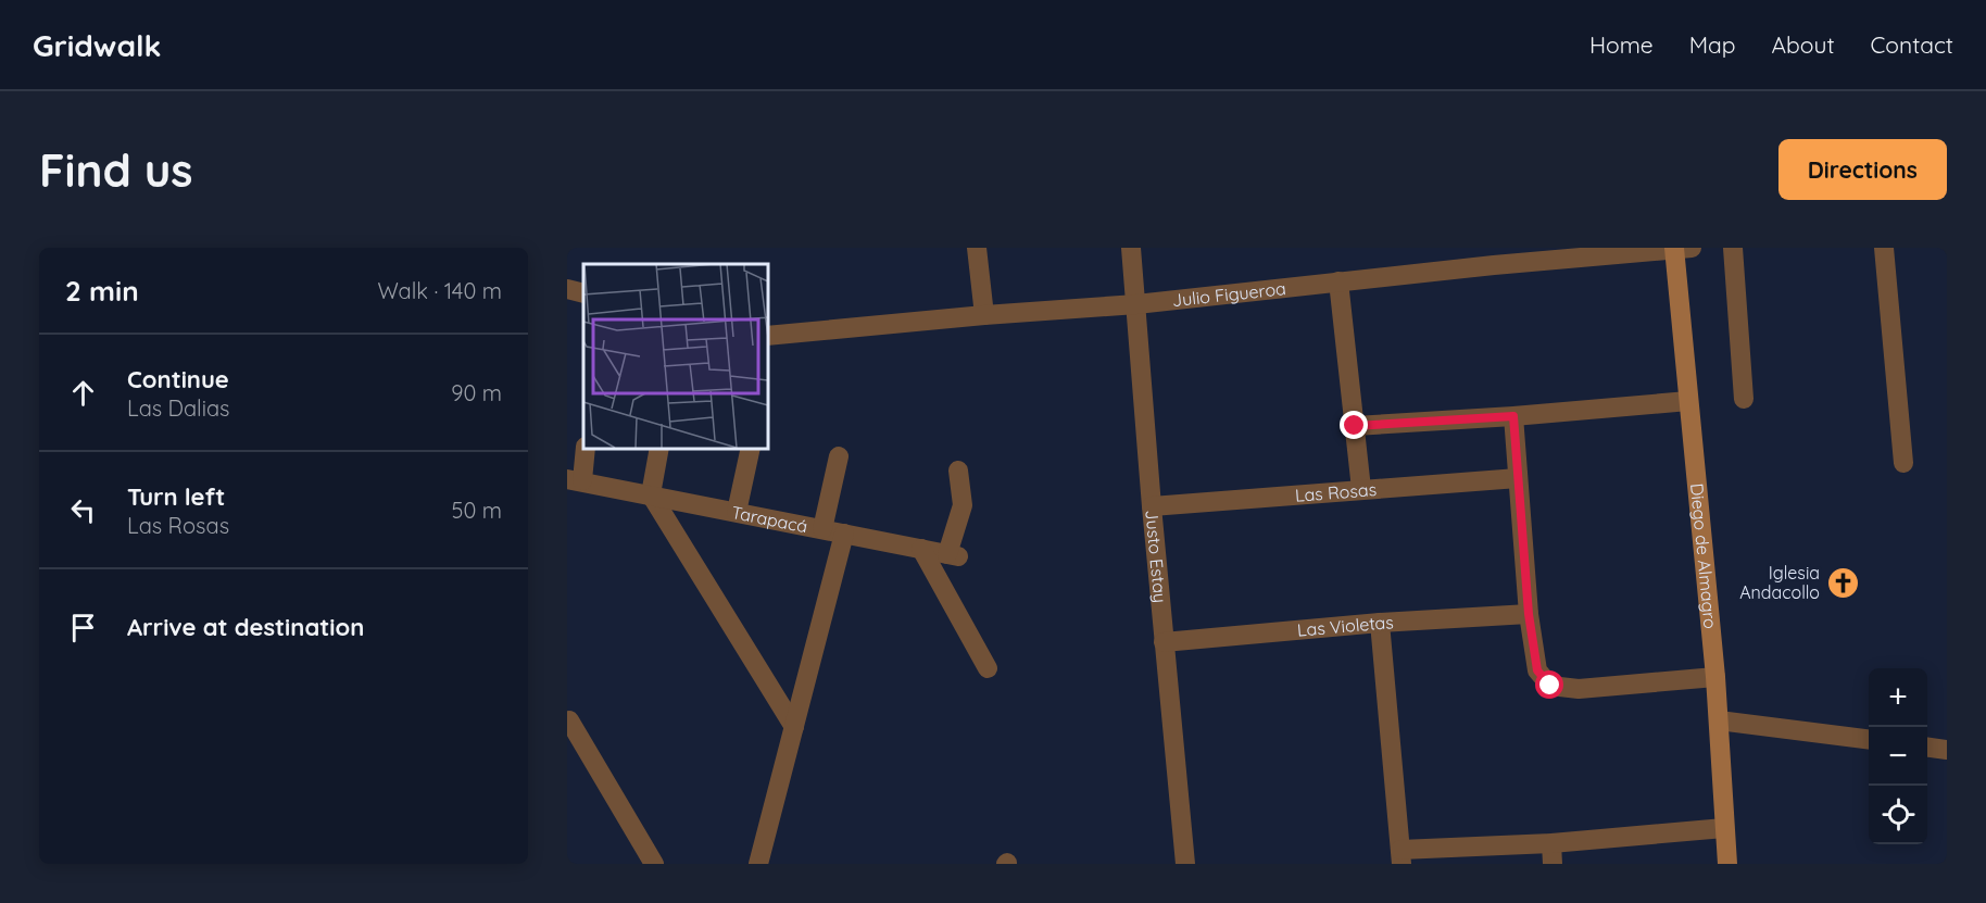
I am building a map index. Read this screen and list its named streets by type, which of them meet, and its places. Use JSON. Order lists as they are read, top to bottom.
{
  "streets": {
    "street": [
      "Julio Figueroa",
      "Las Rosas",
      "Tarapacá",
      "Diego de Almagro",
      "Justo Estay",
      "Las Violetas"
    ]
  },
  "crossings": [
    ["Julio Figueroa", "Diego de Almagro"],
    ["Julio Figueroa", "Justo Estay"],
    ["Las Rosas", "Justo Estay"],
    ["Justo Estay", "Las Violetas"]
  ],
  "places": {
    "church": ["Iglesia Andacollo"]
  },
  "page": {
    "header": "Gridwalk",
    "nav": [
      "Home",
      "Map",
      "About",
      "Contact"
    ],
    "buttons": "Directions",
    "title": "Find us",
    "heading": ["2 min", "Walk · 140 m"],
    "list": [
      ["Continue", "Las Dalias", "90 m"],
      ["Turn left", "Las Rosas", "50 m"],
      "Arrive at destination"
    ],
    "map_buttons": ["+", "−"]
  }
}
